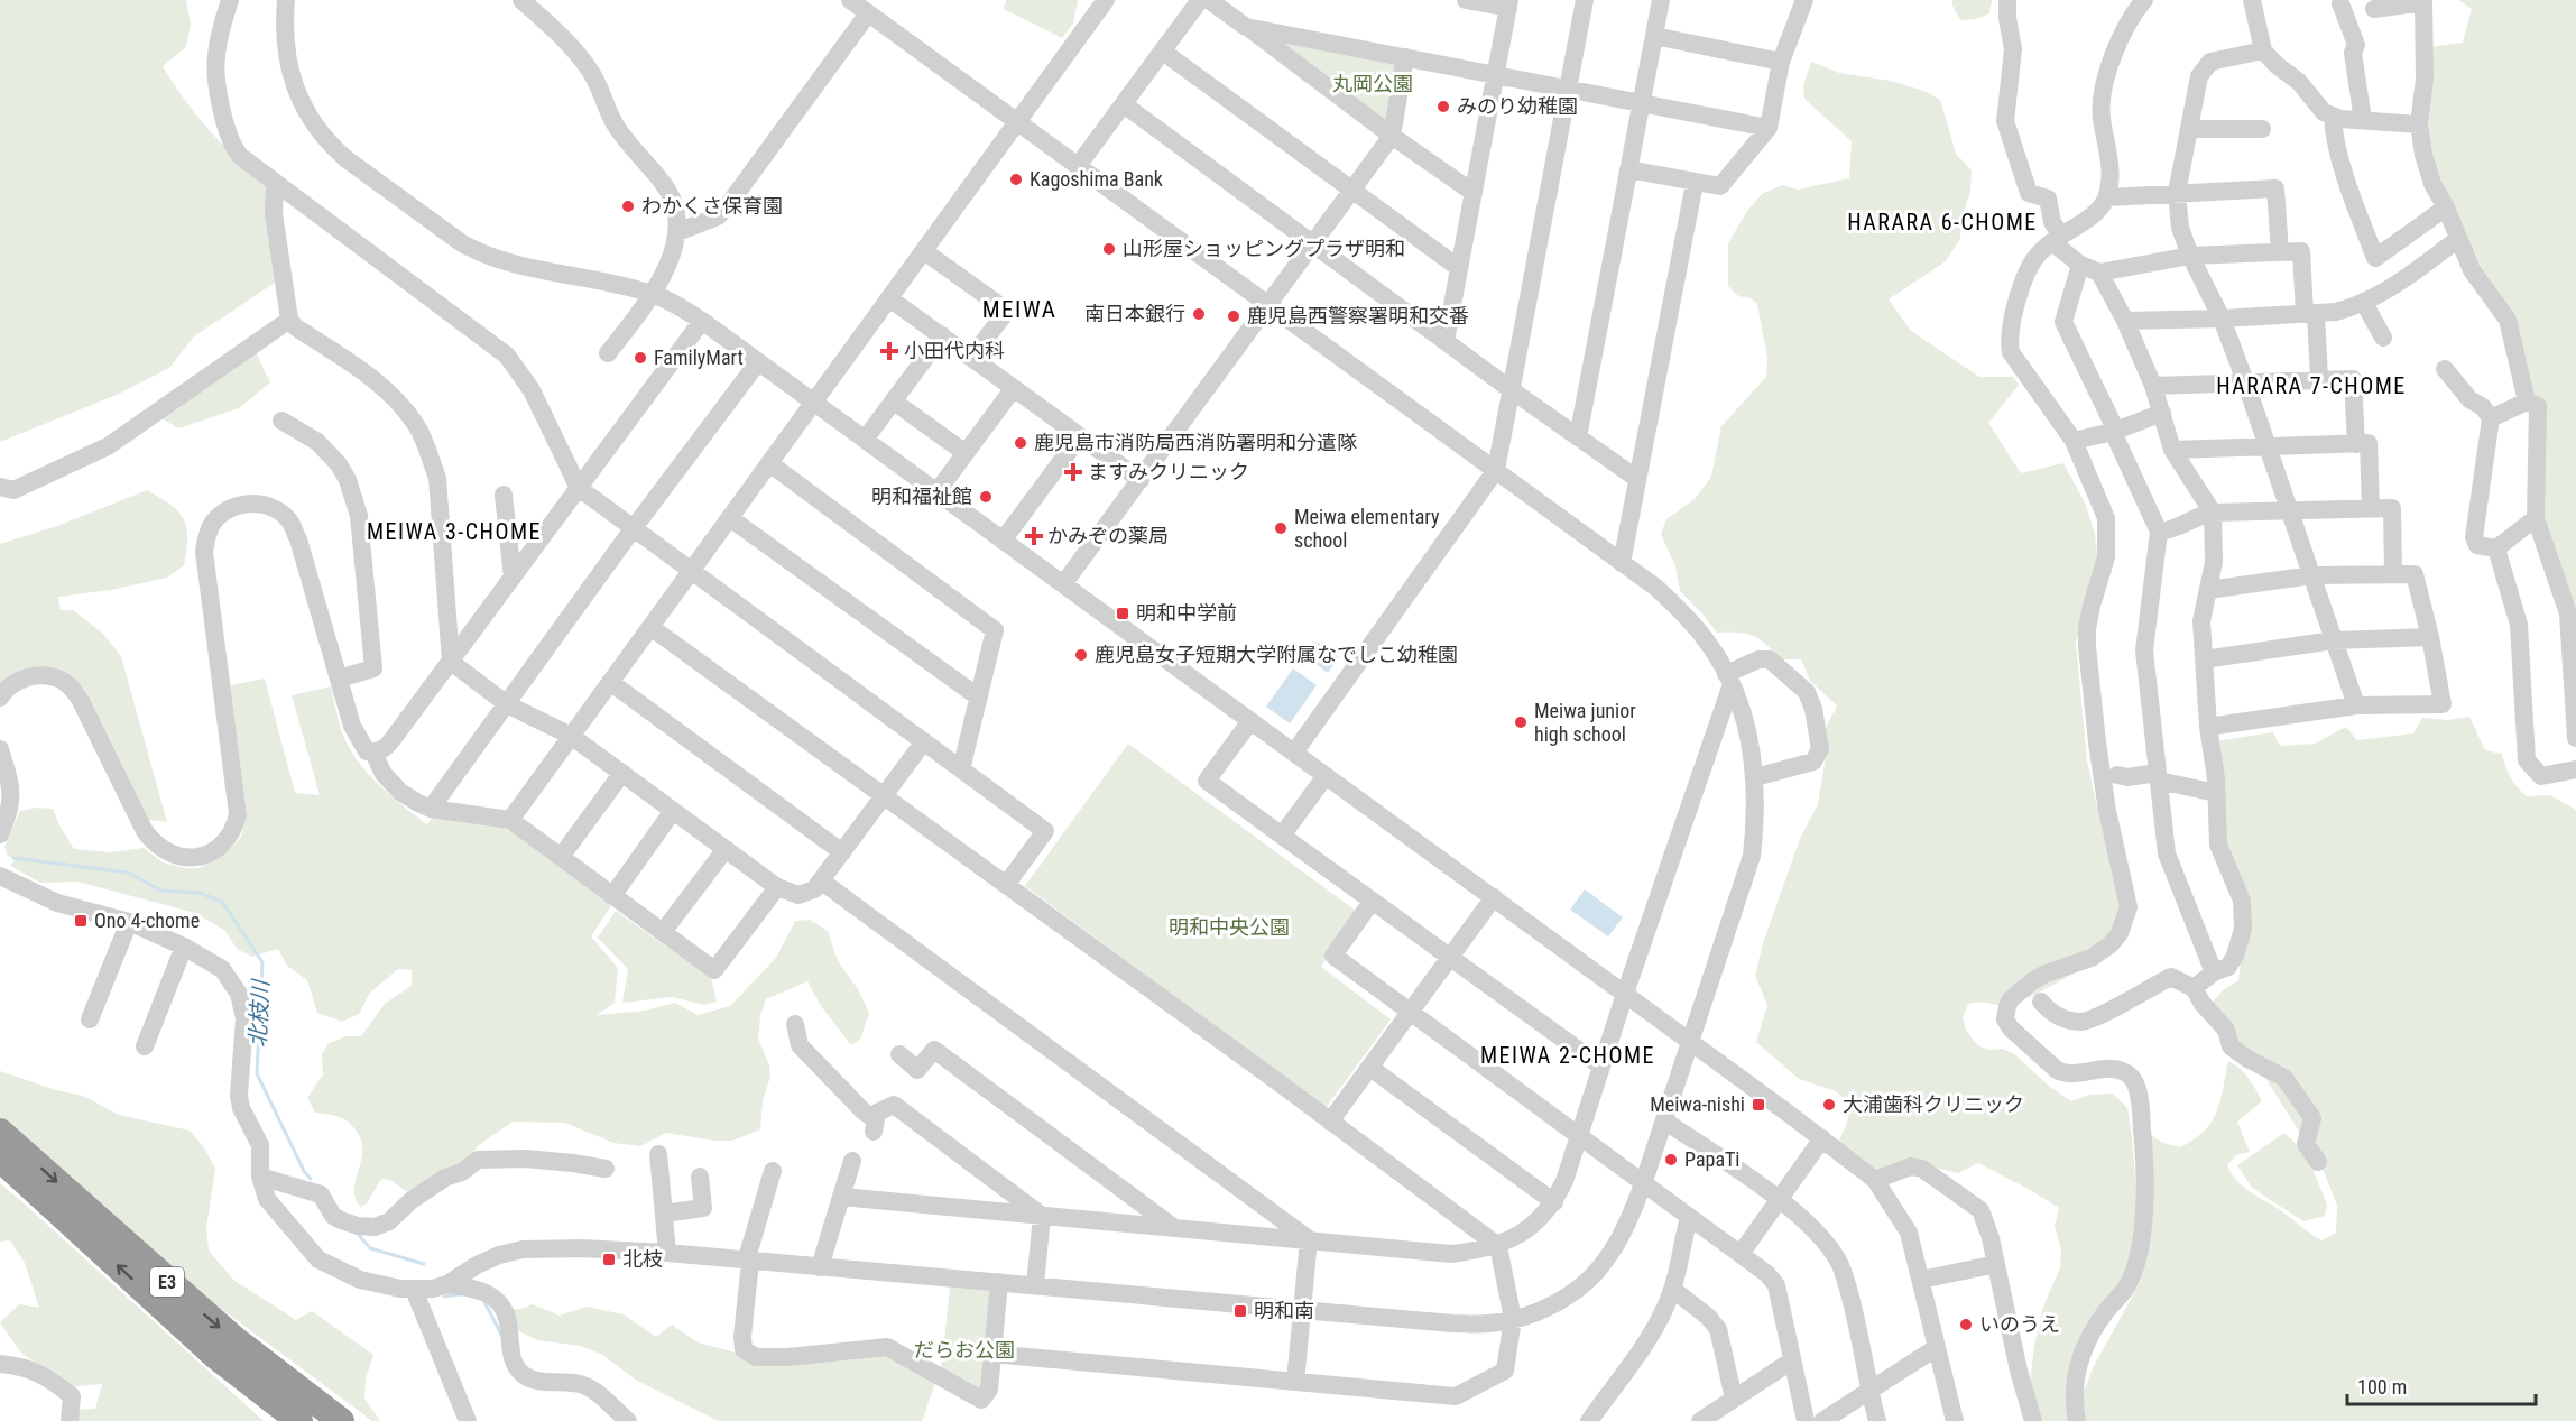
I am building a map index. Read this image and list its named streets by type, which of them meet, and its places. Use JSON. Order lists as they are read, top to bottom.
{
  "streets": {
    "highway": ["E3"]
  },
  "districts": [
    "HARARA 6-CHOME",
    "MEIWA",
    "HARARA 7-CHOME",
    "MEIWA 3-CHOME",
    "MEIWA 2-CHOME"
  ],
  "water": ["北枝川"],
  "parks": ["丸岡公園", "明和中央公園", "だらお公園"],
  "places": {
    "other": [
      "みのり幼稚園",
      "Kagoshima Bank",
      "わかくさ保育園",
      "山形屋ショッピングプラザ明和",
      "南日本銀行",
      "鹿児島西警察署明和交番",
      "FamilyMart",
      "鹿児島市消防局西消防署明和分遣隊",
      "明和福祉館",
      "Meiwa elementary school",
      "鹿児島女子短期大学附属なでしこ幼稚園",
      "Meiwa junior high school",
      "大浦歯科クリニック",
      "PapaTi",
      "いのうえ"
    ],
    "health": ["小田代内科", "ますみクリニック", "かみぞの薬局"],
    "transit": [
      "明和中学前",
      "Ono 4-chome",
      "Meiwa-nishi",
      "北枝",
      "明和南"
    ]
  },
  "scale_bar": "100 m"
}
